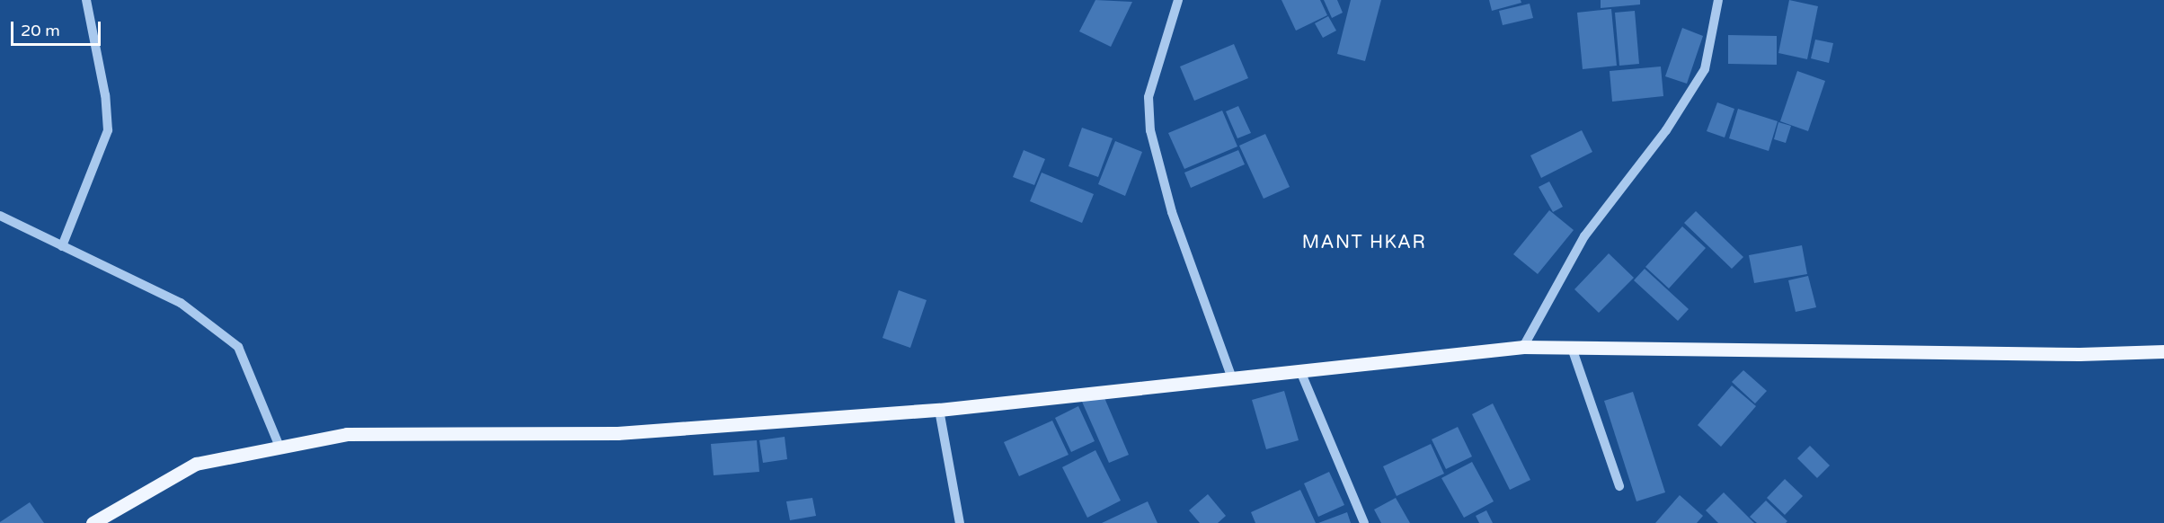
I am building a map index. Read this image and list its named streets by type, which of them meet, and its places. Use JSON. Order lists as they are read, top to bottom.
{
  "districts": ["MANT HKAR"],
  "scale_bar": "20 m"
}
